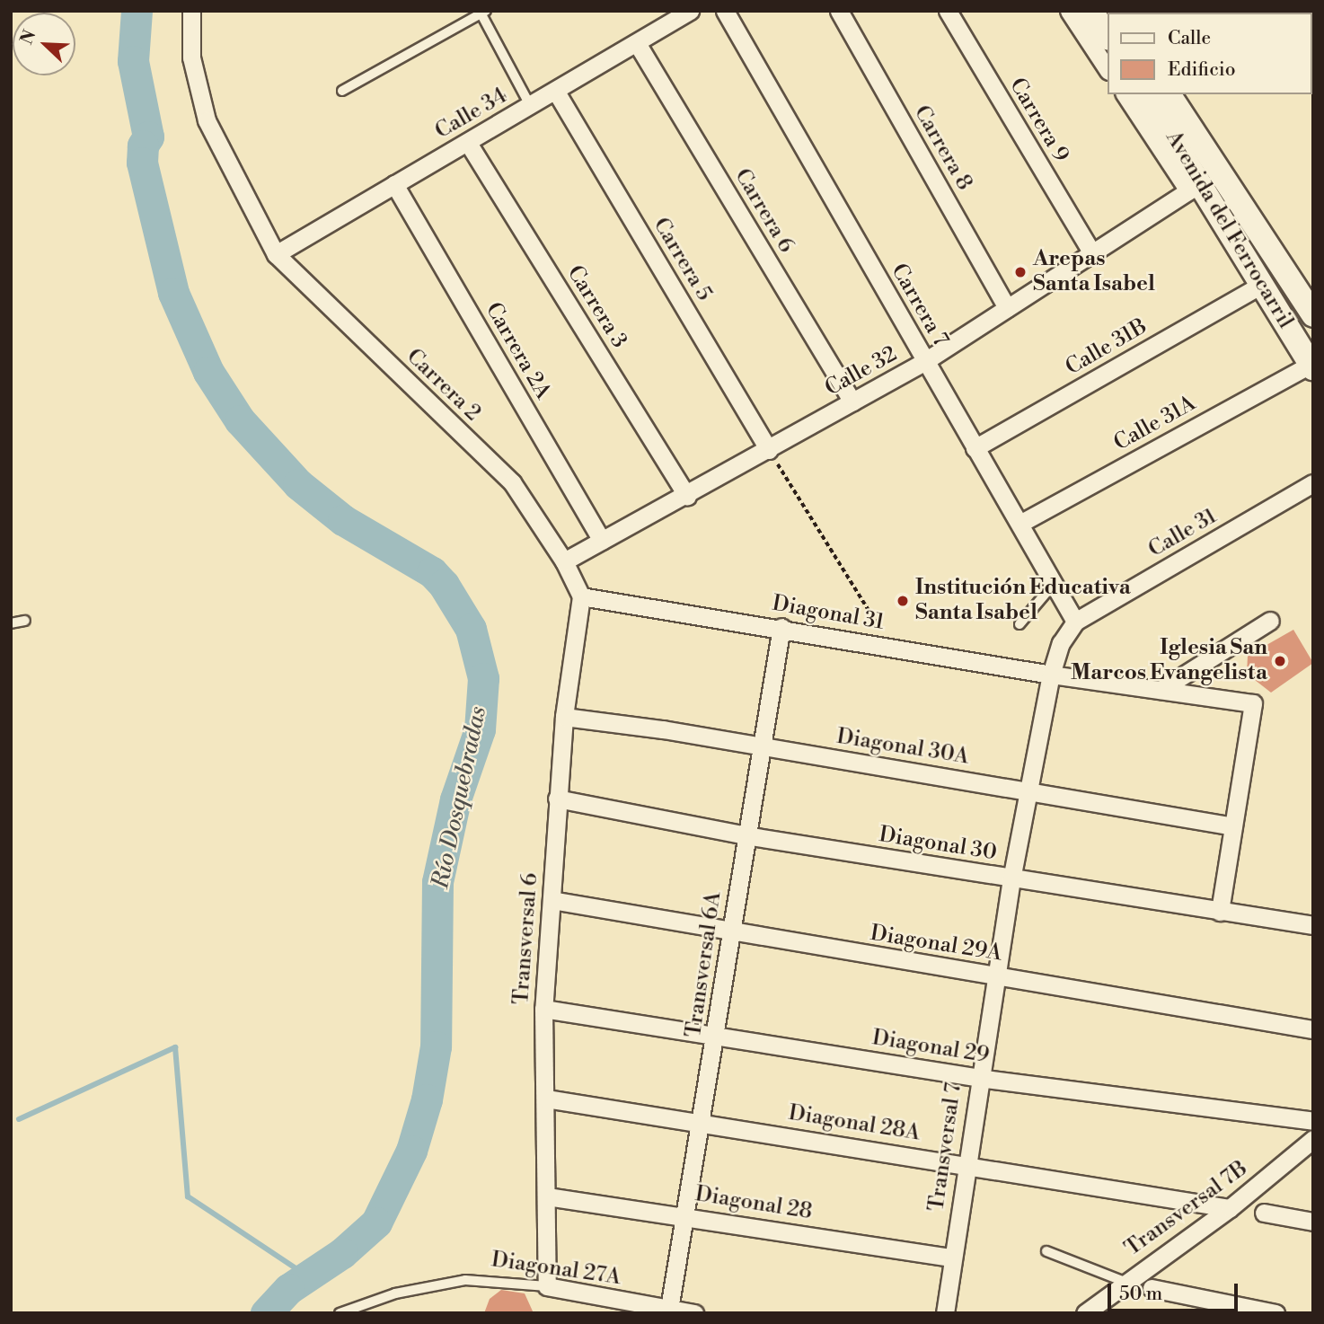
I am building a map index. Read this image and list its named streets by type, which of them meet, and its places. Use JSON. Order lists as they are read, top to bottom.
{
  "streets": {
    "main road": ["Avenida del Ferrocarril"],
    "street": [
      "Calle 34",
      "Carrera 9",
      "Carrera 8",
      "Carrera 6",
      "Carrera 5",
      "Carrera 7",
      "Carrera 3",
      "Calle 31B",
      "Carrera 2A",
      "Calle 32",
      "Carrera 2",
      "Calle 31A",
      "Calle 31",
      "Diagonal 31",
      "Diagonal 30A",
      "Diagonal 30",
      "Transversal 6",
      "Diagonal 29A",
      "Transversal 6A",
      "Diagonal 29",
      "Diagonal 28A",
      "Transversal 7",
      "Diagonal 28",
      "Transversal 7B",
      "Diagonal 27A"
    ]
  },
  "crossings": [
    ["Calle 34", "Carrera 6"],
    ["Calle 34", "Carrera 5"],
    ["Calle 34", "Carrera 3"],
    ["Calle 34", "Carrera 2A"],
    ["Calle 34", "Carrera 2"],
    ["Carrera 9", "Calle 32"],
    ["Carrera 8", "Calle 32"],
    ["Carrera 6", "Calle 32"],
    ["Avenida del Ferrocarril", "Calle 31B"],
    ["Avenida del Ferrocarril", "Calle 32"],
    ["Avenida del Ferrocarril", "Calle 31A"],
    ["Carrera 5", "Calle 32"],
    ["Carrera 7", "Calle 31B"],
    ["Carrera 7", "Calle 32"],
    ["Carrera 7", "Calle 31A"],
    ["Carrera 7", "Calle 31"],
    ["Carrera 7", "Transversal 7"],
    ["Carrera 3", "Calle 32"],
    ["Carrera 2A", "Calle 32"],
    ["Calle 32", "Carrera 2"],
    ["Calle 31", "Transversal 7"],
    ["Diagonal 31", "Diagonal 30A"],
    ["Diagonal 31", "Transversal 6"],
    ["Diagonal 31", "Transversal 6A"],
    ["Diagonal 31", "Transversal 7"],
    ["Diagonal 30A", "Transversal 6"],
    ["Diagonal 30A", "Transversal 6A"],
    ["Diagonal 30A", "Transversal 7"],
    ["Diagonal 30", "Transversal 6"],
    ["Diagonal 30", "Transversal 6A"],
    ["Diagonal 30", "Transversal 7"],
    ["Transversal 6", "Diagonal 29A"],
    ["Transversal 6", "Diagonal 29"],
    ["Transversal 6", "Diagonal 28A"],
    ["Transversal 6", "Diagonal 28"],
    ["Transversal 6", "Diagonal 27A"],
    ["Diagonal 29A", "Transversal 6A"],
    ["Diagonal 29A", "Transversal 7"],
    ["Transversal 6A", "Diagonal 29"],
    ["Transversal 6A", "Diagonal 28A"],
    ["Transversal 6A", "Diagonal 28"],
    ["Transversal 6A", "Diagonal 27A"],
    ["Diagonal 29", "Transversal 7"],
    ["Diagonal 28A", "Transversal 7"],
    ["Diagonal 28A", "Transversal 7B"],
    ["Transversal 7", "Diagonal 28"]
  ],
  "water": ["Río Dosquebradas"],
  "places": ["Arepas Santa Isabel", "Institución Educativa Santa Isabel", "Iglesia San Marcos Evangelista"],
  "legend": ["Calle", "Edificio"],
  "scale_bar": "50 m",
  "north": "top left"
}
